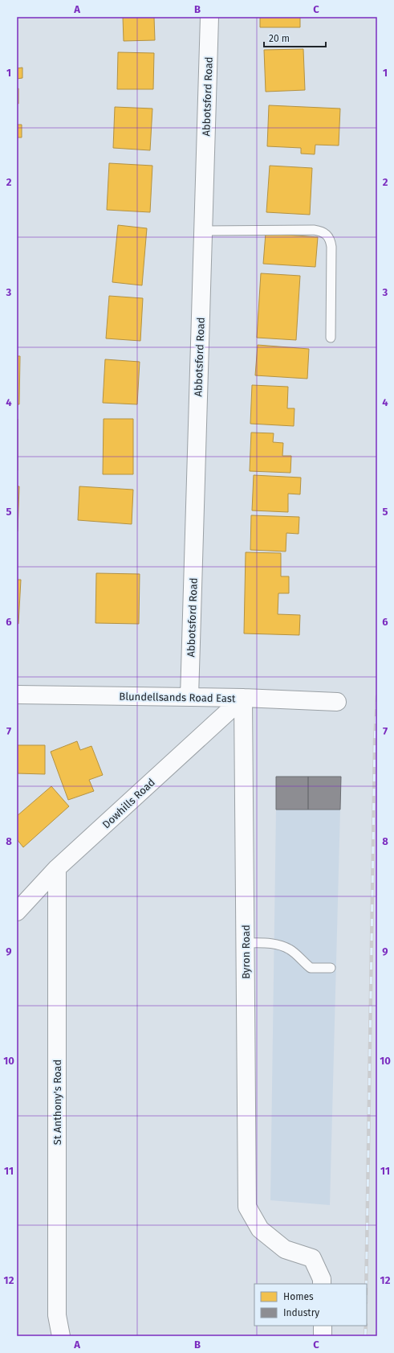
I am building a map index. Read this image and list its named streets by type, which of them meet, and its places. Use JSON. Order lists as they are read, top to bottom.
{
  "streets": {
    "street": [
      "Abbotsford Road",
      "Blundellsands Road East",
      "Dowhills Road",
      "Byron Road",
      "St Anthony's Road"
    ]
  },
  "crossings": [
    ["Abbotsford Road", "Blundellsands Road East"],
    ["Blundellsands Road East", "Dowhills Road"],
    ["Blundellsands Road East", "Byron Road"],
    ["Dowhills Road", "Byron Road"],
    ["Dowhills Road", "St Anthony's Road"]
  ],
  "legend": ["Homes", "Industry"],
  "scale_bar": "20 m",
  "grid": {
    "columns": ["A", "B", "C"],
    "rows": [
      "1",
      "2",
      "3",
      "4",
      "5",
      "6",
      "7",
      "8",
      "9",
      "10",
      "11",
      "12"
    ]
  }
}
